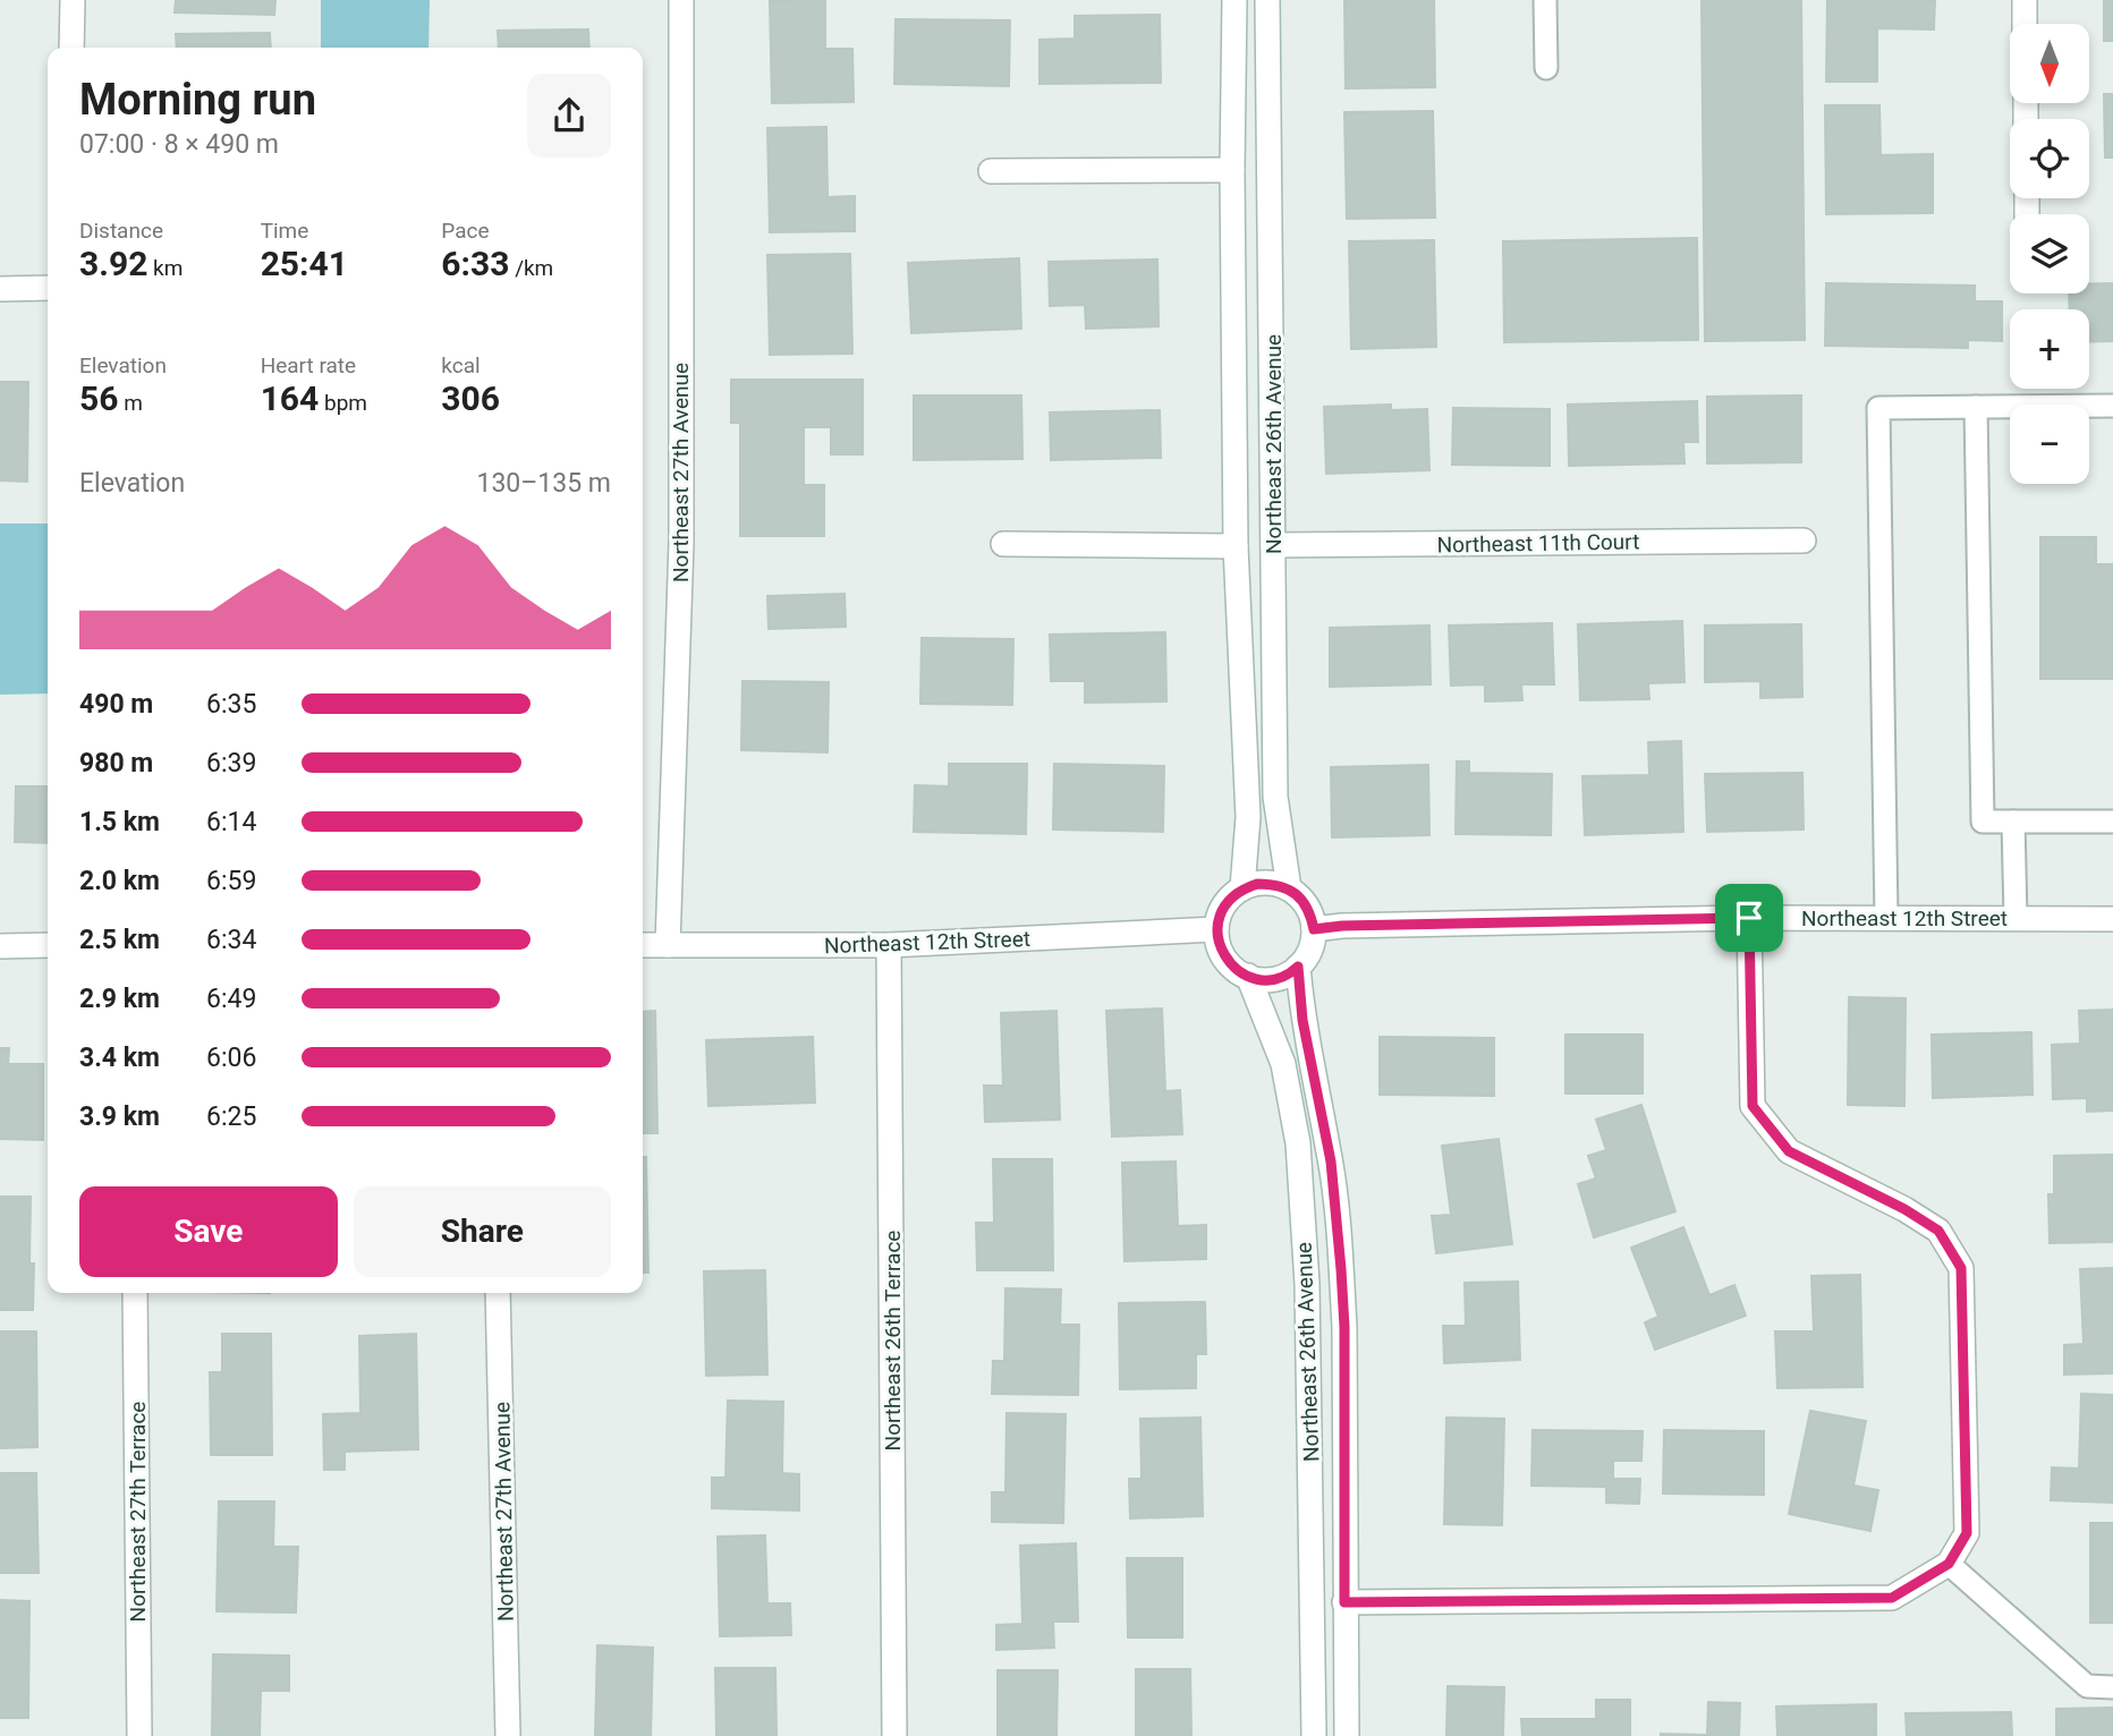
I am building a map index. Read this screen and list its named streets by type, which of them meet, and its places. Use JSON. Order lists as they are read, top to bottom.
{
  "streets": {
    "street": [
      "Northeast 26th Avenue",
      "Northeast 27th Avenue",
      "Northeast 11th Court",
      "Northeast 12th Street",
      "Northeast 26th Terrace",
      "Northeast 27th Terrace"
    ]
  },
  "crossings": [
    ["Northeast 26th Avenue", "Northeast 11th Court"],
    ["Northeast 26th Avenue", "Northeast 12th Street"],
    ["Northeast 27th Avenue", "Northeast 12th Street"],
    ["Northeast 12th Street", "Northeast 26th Terrace"]
  ],
  "north": "bottom",
  "page": {
    "map_buttons": ["+", "−"],
    "heading": ["Morning run", "07:00 · 8 × 490 m"],
    "stats": [
      ["Distance", "3.92 km"],
      ["Time", "25:41"],
      ["Pace", "6:33 /km"],
      ["Elevation", "56 m"],
      ["Heart rate", "164 bpm"],
      ["kcal", "306"]
    ],
    "chart": ["Elevation", "130–135 m"],
    "list": [
      {
        "name": "490 m",
        "note": "6:35"
      },
      {
        "name": "980 m",
        "note": "6:39"
      },
      {
        "name": "1.5 km",
        "note": "6:14"
      },
      {
        "name": "2.0 km",
        "note": "6:59"
      },
      {
        "name": "2.5 km",
        "note": "6:34"
      },
      {
        "name": "2.9 km",
        "note": "6:49"
      },
      {
        "name": "3.4 km",
        "note": "6:06"
      },
      {
        "name": "3.9 km",
        "note": "6:25"
      }
    ],
    "buttons": ["Save", "Share"]
  }
}
